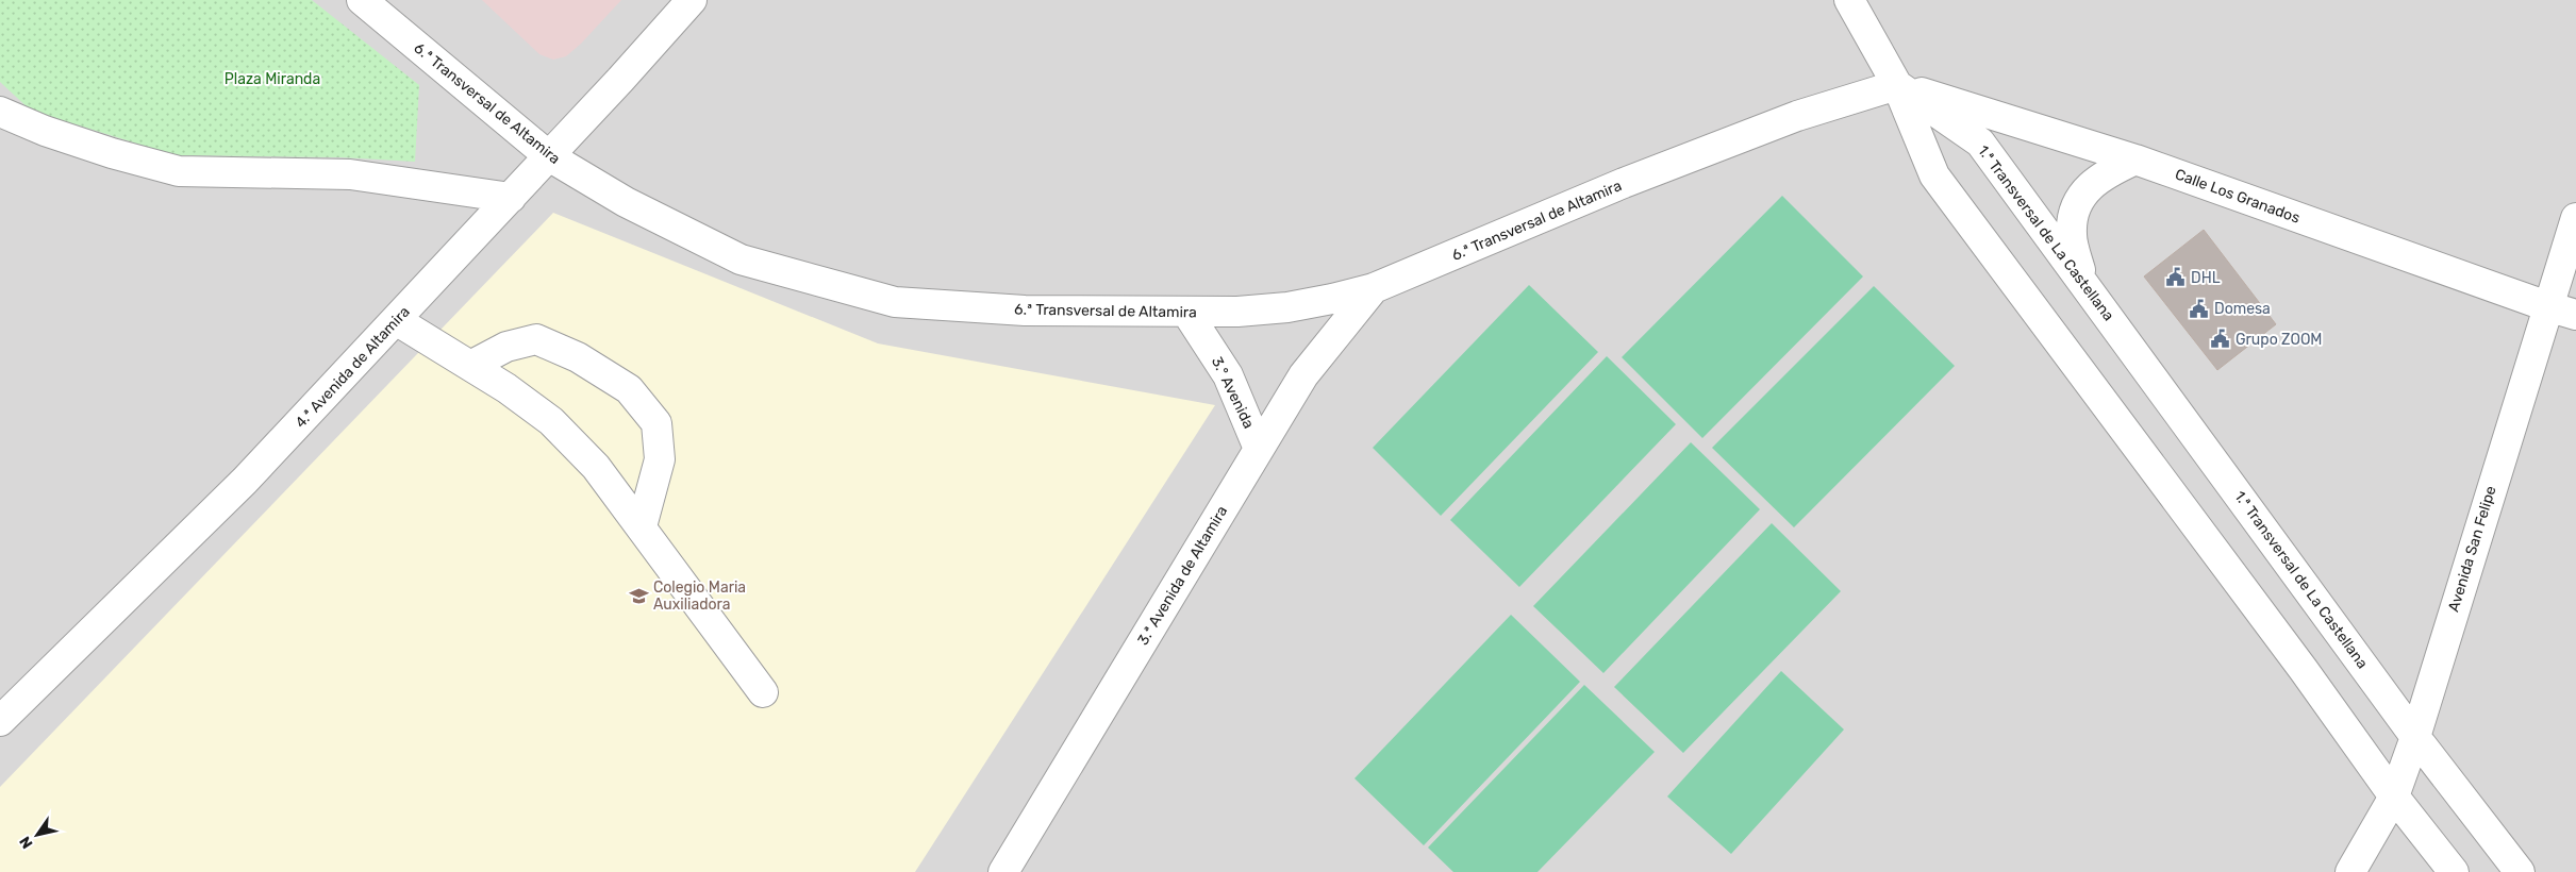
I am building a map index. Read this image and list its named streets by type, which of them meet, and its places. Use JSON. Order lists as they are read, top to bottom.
{
  "streets": {
    "street": [
      "6.ª Transversal de Altamira",
      "Calle Los Granados",
      "1.ª Transversal de La Castellana",
      "4.ª Avenida de Altamira",
      "3.° Avenida",
      "Avenida San Felipe",
      "3.ª Avenida de Altamira"
    ]
  },
  "crossings": [
    ["6.ª Transversal de Altamira", "Calle Los Granados"],
    ["6.ª Transversal de Altamira", "1.ª Transversal de La Castellana"],
    ["6.ª Transversal de Altamira", "4.ª Avenida de Altamira"],
    ["6.ª Transversal de Altamira", "3.° Avenida"],
    ["6.ª Transversal de Altamira", "3.ª Avenida de Altamira"],
    ["Calle Los Granados", "1.ª Transversal de La Castellana"],
    ["Calle Los Granados", "Avenida San Felipe"],
    ["1.ª Transversal de La Castellana", "Avenida San Felipe"],
    ["3.° Avenida", "3.ª Avenida de Altamira"]
  ],
  "parks": ["Plaza Miranda"],
  "places": {
    "public building": ["DHL", "Domesa", "Grupo ZOOM"],
    "school or university": ["Colegio Maria Auxiliadora"]
  },
  "north": "bottom left"
}
